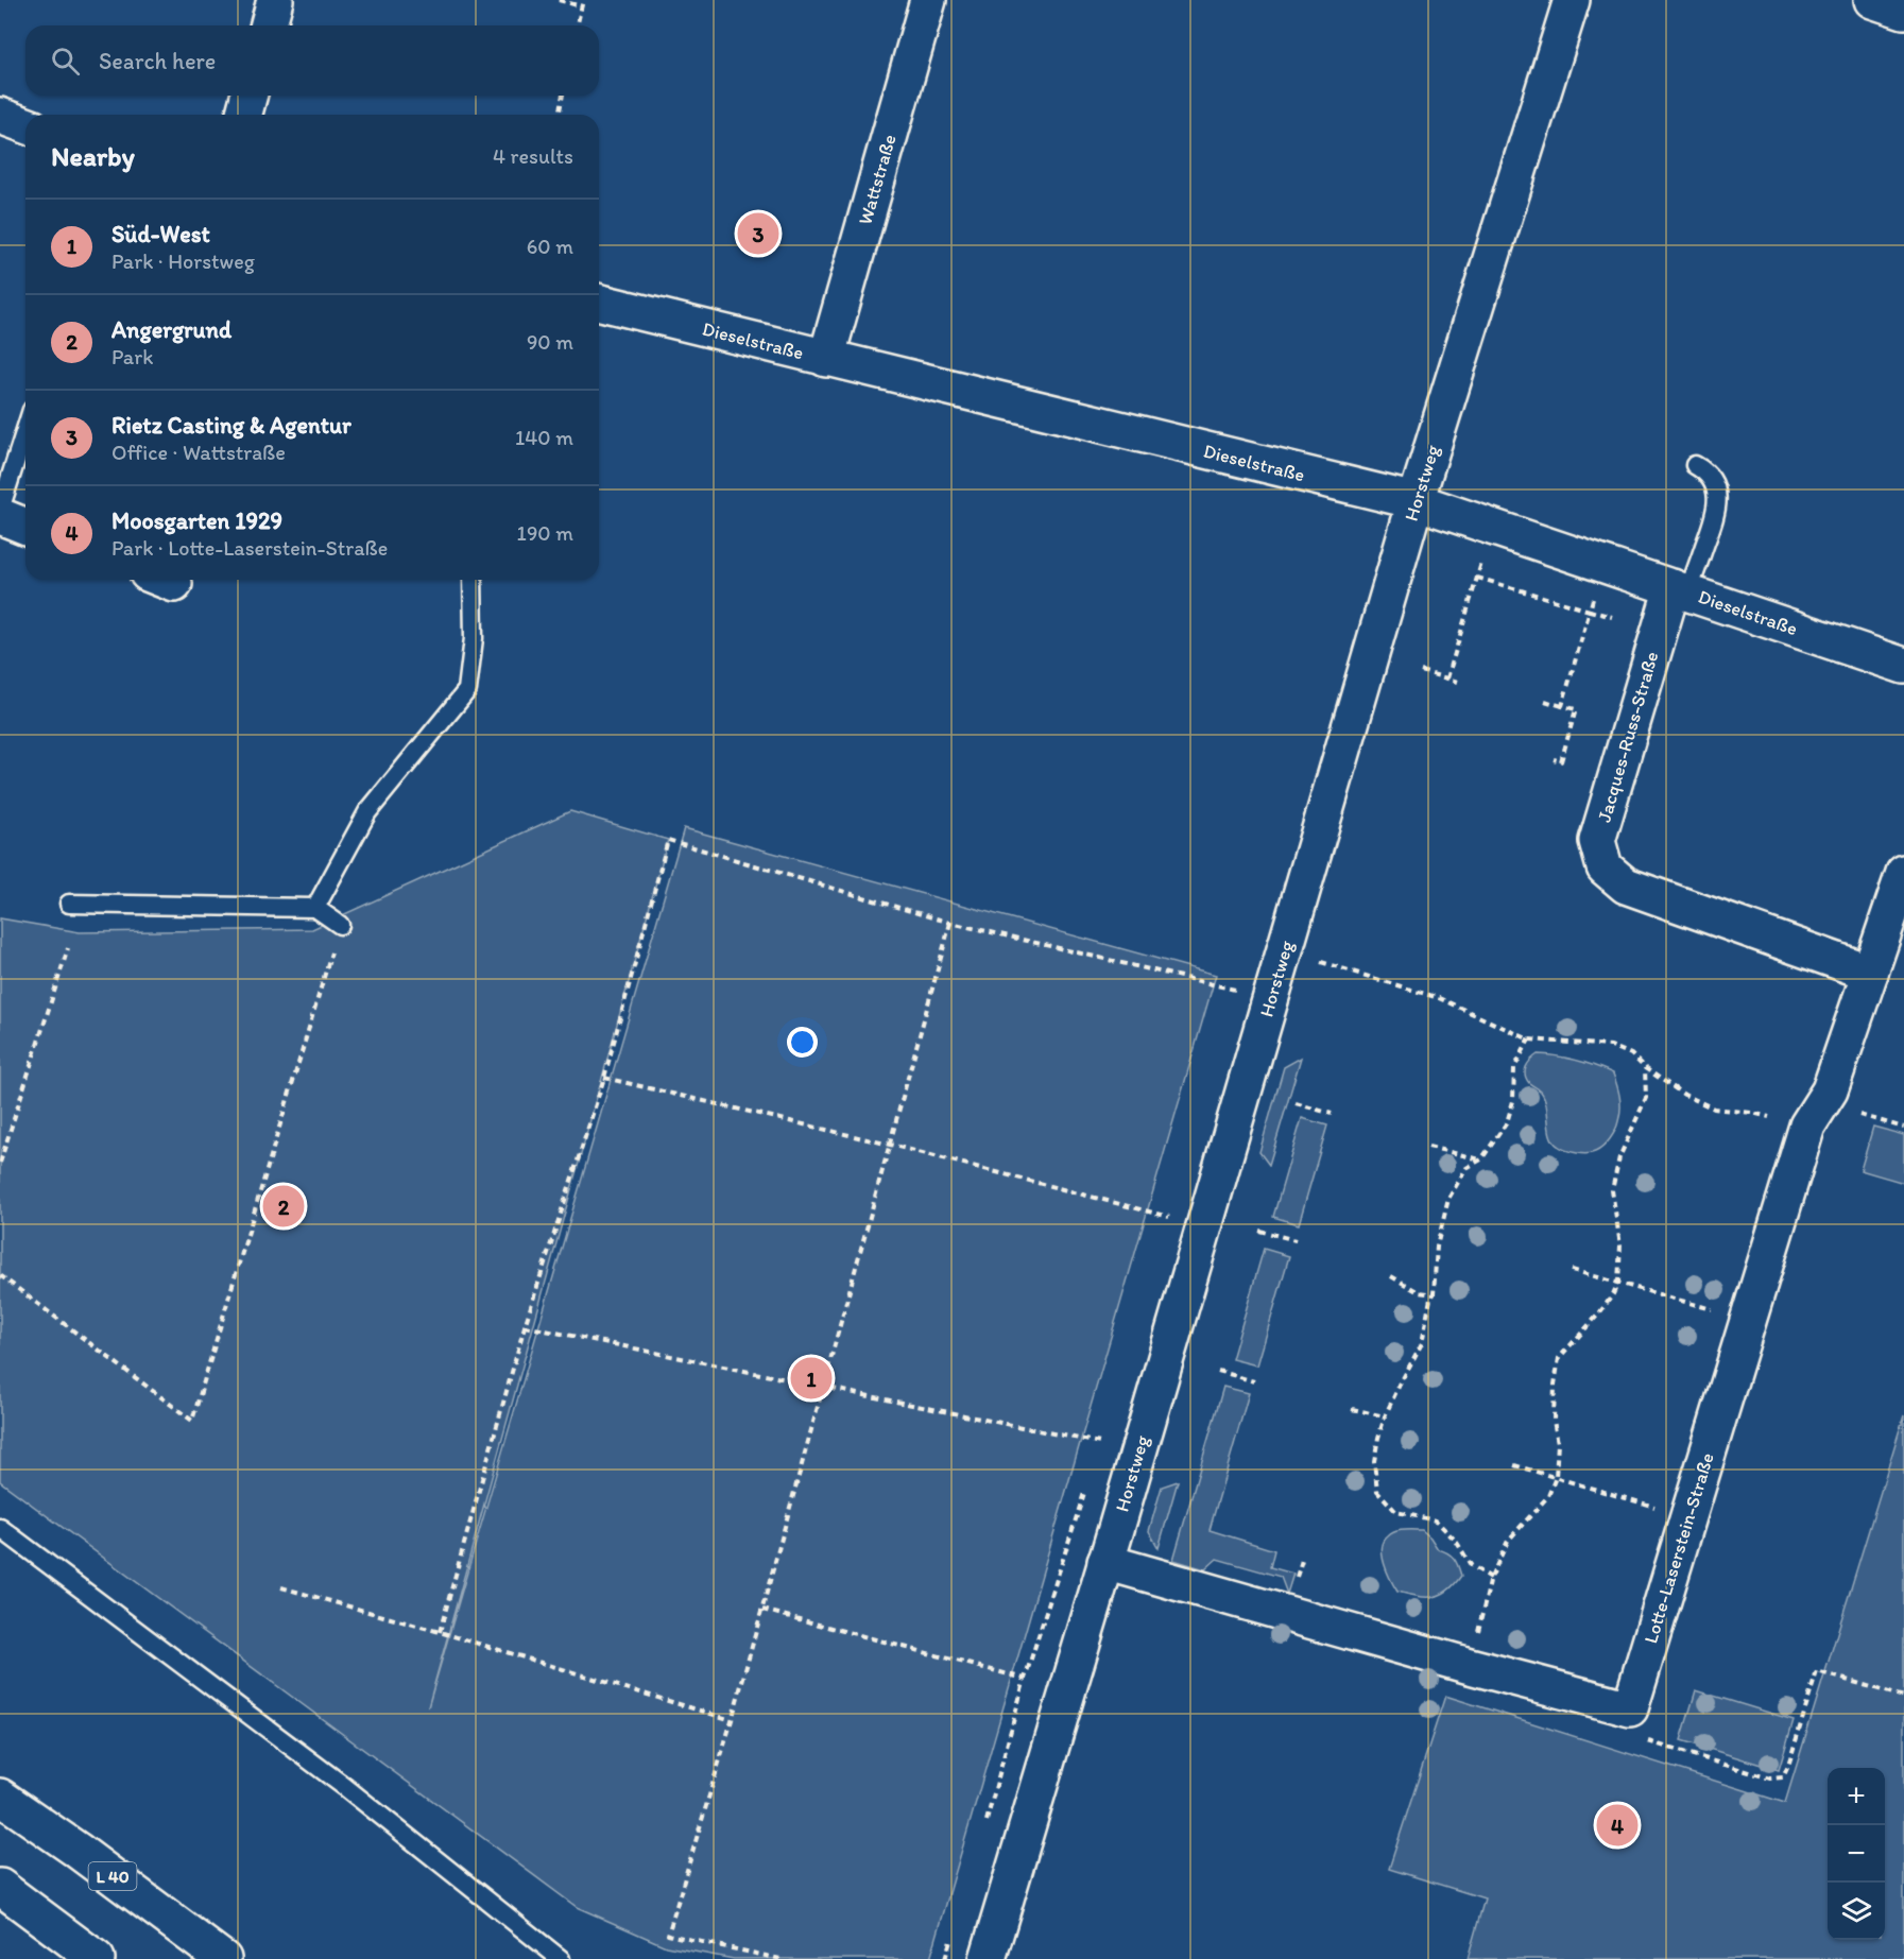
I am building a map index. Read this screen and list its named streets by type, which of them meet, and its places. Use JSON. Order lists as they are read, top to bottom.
{
  "streets": {
    "main road": [
      "Wattstraße",
      "Dieselstraße",
      "Horstweg",
      "Jacques-Russ-Straße",
      "Lotte-Laserstein-Straße",
      "L 40"
    ]
  },
  "crossings": [
    ["Wattstraße", "Dieselstraße"],
    ["Dieselstraße", "Horstweg"],
    ["Dieselstraße", "Jacques-Russ-Straße"],
    ["Jacques-Russ-Straße", "Lotte-Laserstein-Straße"]
  ],
  "page": {
    "search": "Search here",
    "heading": ["Nearby", "4 results"],
    "list": [
      {
        "mark": "1",
        "name": "Süd-West",
        "note": "Park · Horstweg",
        "value": "60 m"
      },
      {
        "mark": "2",
        "name": "Angergrund",
        "note": "Park",
        "value": "90 m"
      },
      {
        "mark": "3",
        "name": "Rietz Casting & Agentur",
        "note": "Office · Wattstraße",
        "value": "140 m"
      },
      {
        "mark": "4",
        "name": "Moosgarten 1929",
        "note": "Park · Lotte-Laserstein-Straße",
        "value": "190 m"
      }
    ],
    "pins": [
      "3",
      "2",
      "1",
      "4"
    ],
    "map_buttons": ["+", "−"]
  }
}
